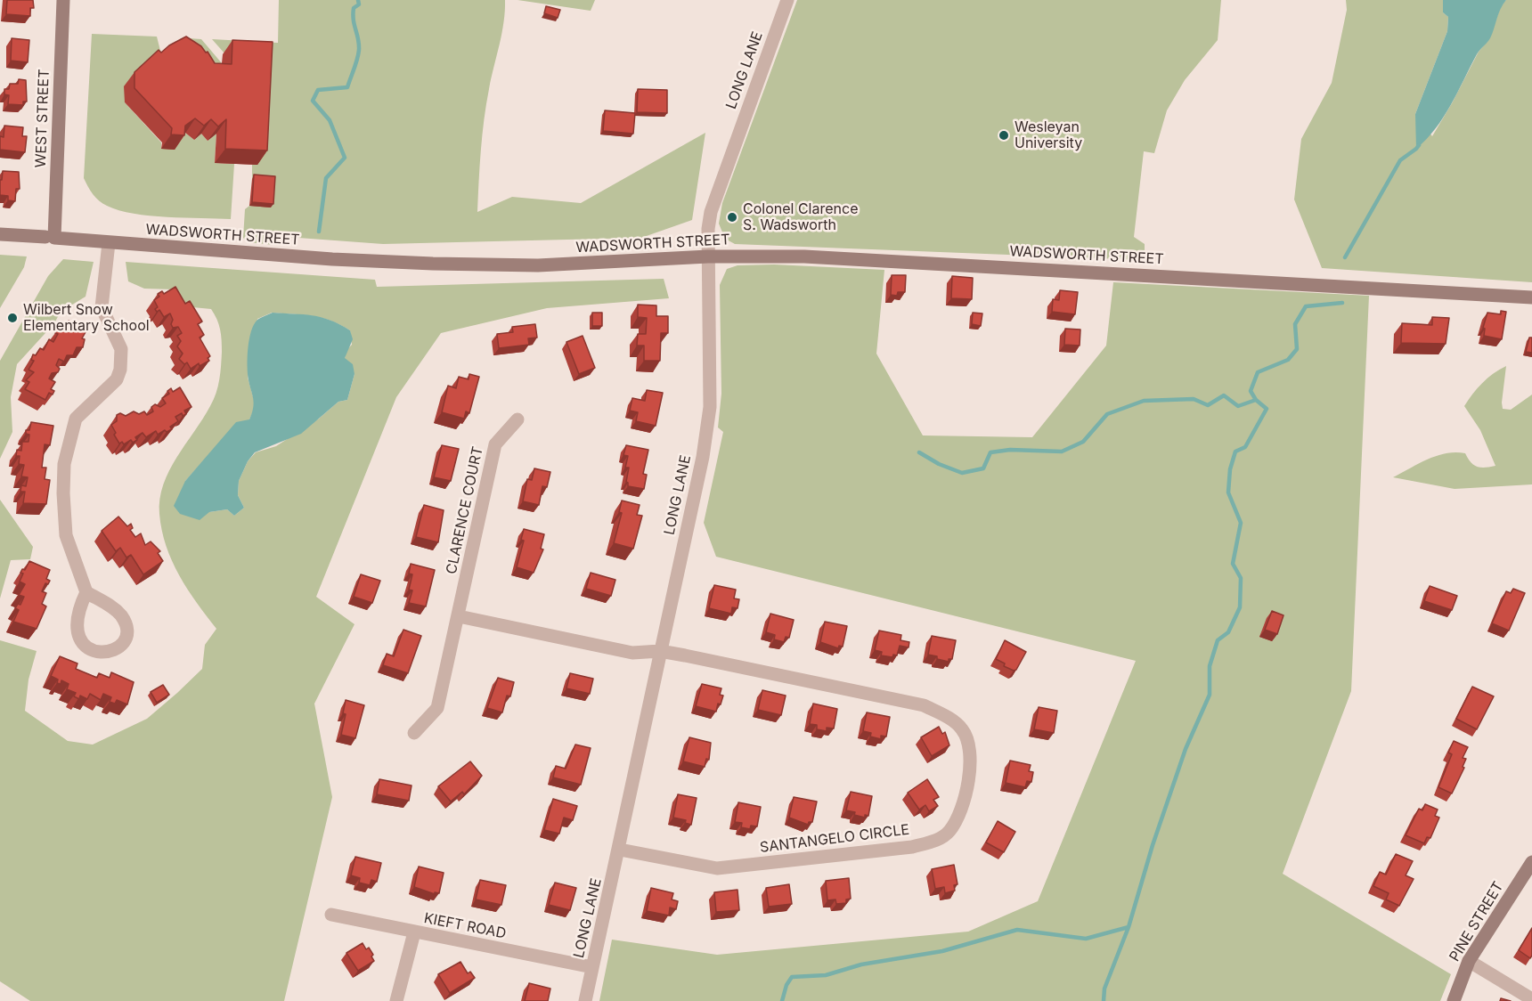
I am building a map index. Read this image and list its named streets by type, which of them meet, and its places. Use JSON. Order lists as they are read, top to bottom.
{
  "streets": {
    "street": [
      "LONG LANE",
      "WEST STREET",
      "WADSWORTH STREET",
      "CLARENCE COURT",
      "SANTANGELO CIRCLE",
      "PINE STREET",
      "KIEFT ROAD"
    ]
  },
  "crossings": [
    ["LONG LANE", "WADSWORTH STREET"],
    ["LONG LANE", "SANTANGELO CIRCLE"],
    ["LONG LANE", "KIEFT ROAD"],
    ["WEST STREET", "WADSWORTH STREET"]
  ],
  "places": ["Wesleyan University", "Colonel Clarence S. Wadsworth", "Wilbert Snow Elementary School"]
}
